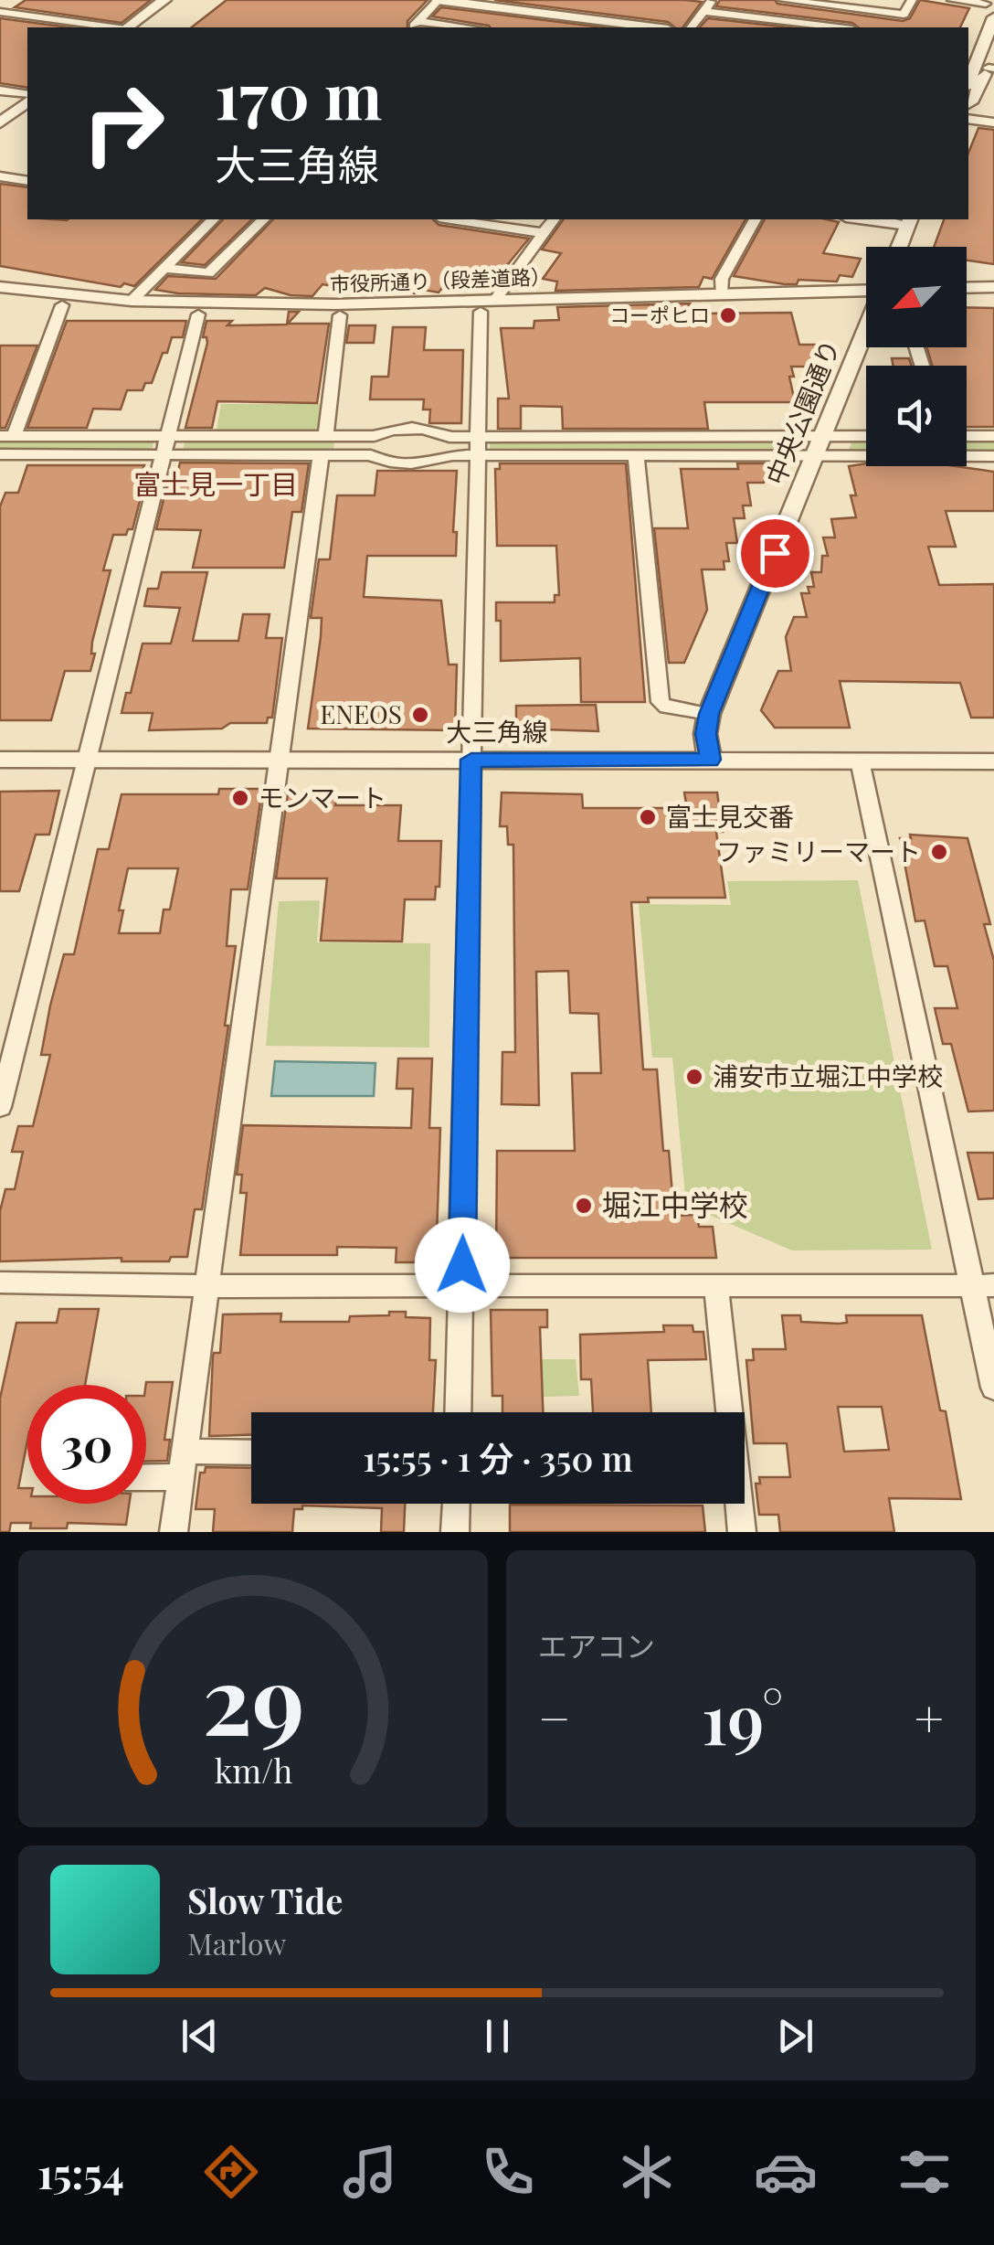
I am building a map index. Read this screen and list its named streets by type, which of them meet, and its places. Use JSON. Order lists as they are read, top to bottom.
{
  "streets": {
    "street": ["市役所通り（段差道路）", "中央公園通り", "大三角線"]
  },
  "crossings": [
    ["中央公園通り", "大三角線"]
  ],
  "districts": ["富士見一丁目"],
  "places": [
    "コーポヒロ",
    "ENEOS",
    "モンマート",
    "富士見交番",
    "ファミリーマート",
    "浦安市立堀江中学校",
    "堀江中学校"
  ],
  "north": "bottom left",
  "page": {
    "turn": ["170 m", "大三角線"],
    "limit": "30",
    "trip": "15:55 · 1 分 · 350 m",
    "tile": "エアコン",
    "heat": ["−", "19°", "+"],
    "song": ["Slow Tide", "Marlow"],
    "tabs": "15:54",
    "gauge": ["29", "km/h"]
  }
}
